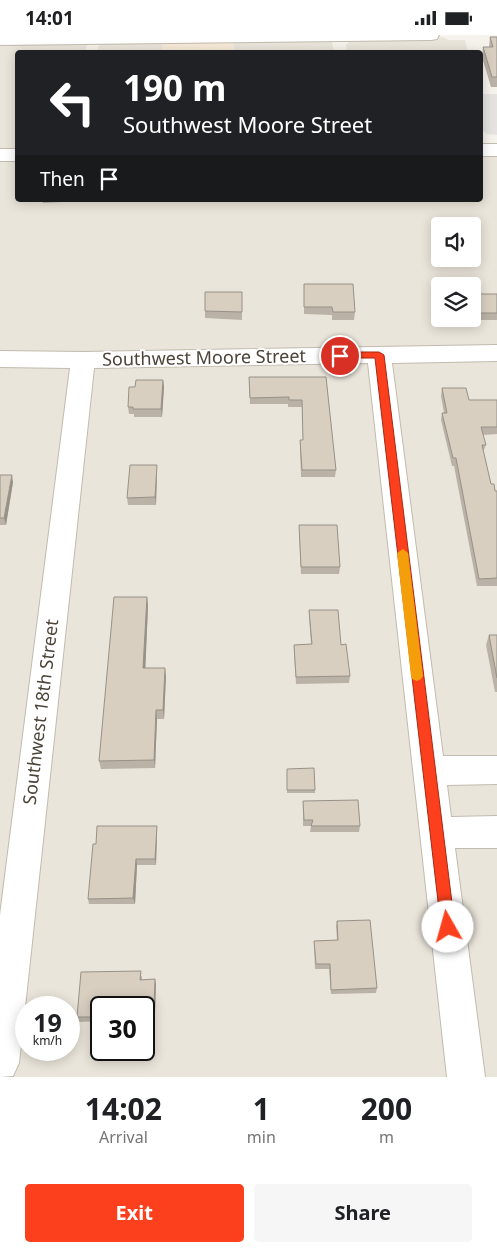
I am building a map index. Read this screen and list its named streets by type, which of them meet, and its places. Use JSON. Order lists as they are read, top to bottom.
{
  "streets": {
    "street": ["Southwest Moore Street", "Southwest 18th Street"]
  },
  "crossings": [
    ["Southwest Moore Street", "Southwest 18th Street"]
  ],
  "page": {
    "status": "14:01",
    "turn": ["190 m", "Southwest Moore Street"],
    "then": "Then",
    "speed": "19 km/h",
    "limit": "30",
    "eta": [
      "14:02",
      "Arrival",
      "1",
      "min",
      "200",
      "m"
    ],
    "buttons": ["Exit", "Share"]
  }
}
